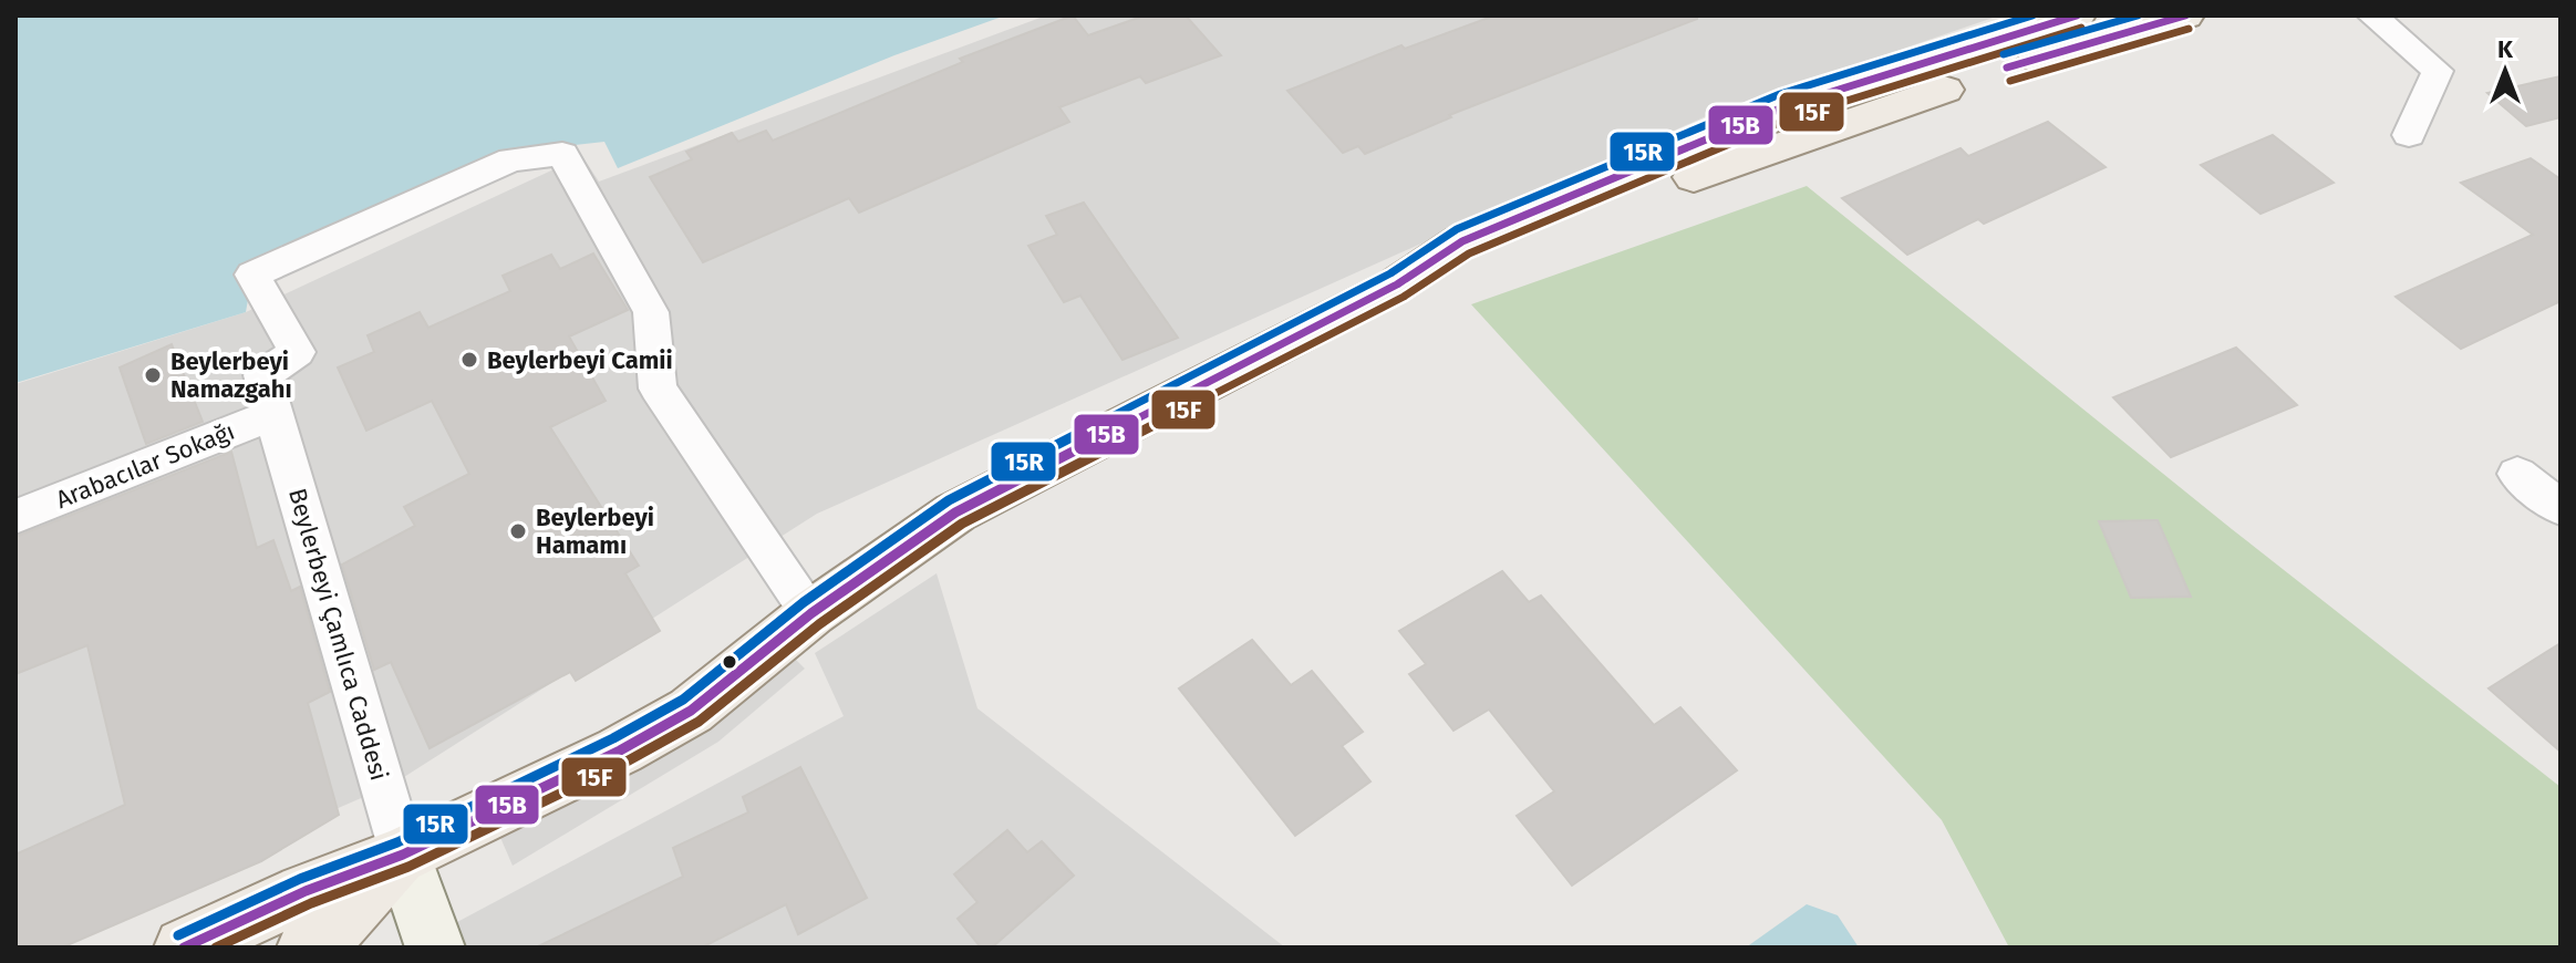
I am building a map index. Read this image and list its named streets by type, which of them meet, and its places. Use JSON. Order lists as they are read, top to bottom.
{
  "streets": {
    "street": ["Arabacılar Sokağı", "Beylerbeyi Çamlıca Caddesi"]
  },
  "crossings": [
    ["Arabacılar Sokağı", "Beylerbeyi Çamlıca Caddesi"]
  ],
  "places": ["Beylerbeyi Camii", "Beylerbeyi Namazgahı", "Beylerbeyi Hamamı"],
  "lines": ["transit line 15B", "transit line 15R", "transit line 15F"],
  "north": "top"
}
